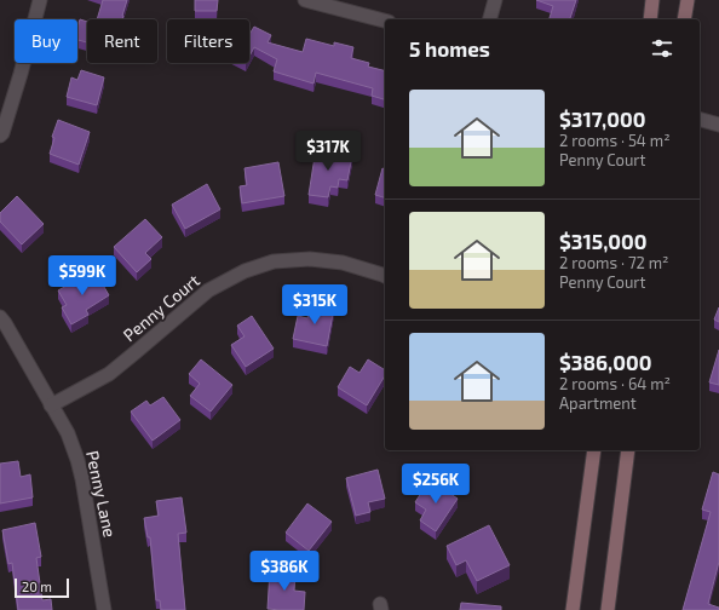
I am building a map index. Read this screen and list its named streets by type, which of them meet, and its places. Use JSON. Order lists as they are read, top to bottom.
{
  "streets": {
    "street": ["Penny Court", "Penny Lane"]
  },
  "crossings": [
    ["Penny Court", "Penny Lane"]
  ],
  "scale_bar": "20 m",
  "page": {
    "chip": ["Buy", "Rent", "Filters"],
    "heading": "5 homes",
    "list": [
      {
        "name": "$317,000",
        "note": "2 rooms · 54 m² · Penny Court"
      },
      {
        "name": "$315,000",
        "note": "2 rooms · 72 m² · Penny Court"
      },
      {
        "name": "$386,000",
        "note": "2 rooms · 64 m² · Apartment"
      }
    ],
    "price": [
      "$317K",
      "$599K",
      "$315K",
      "$256K",
      "$386K"
    ],
    "scale": "20 m"
  }
}
